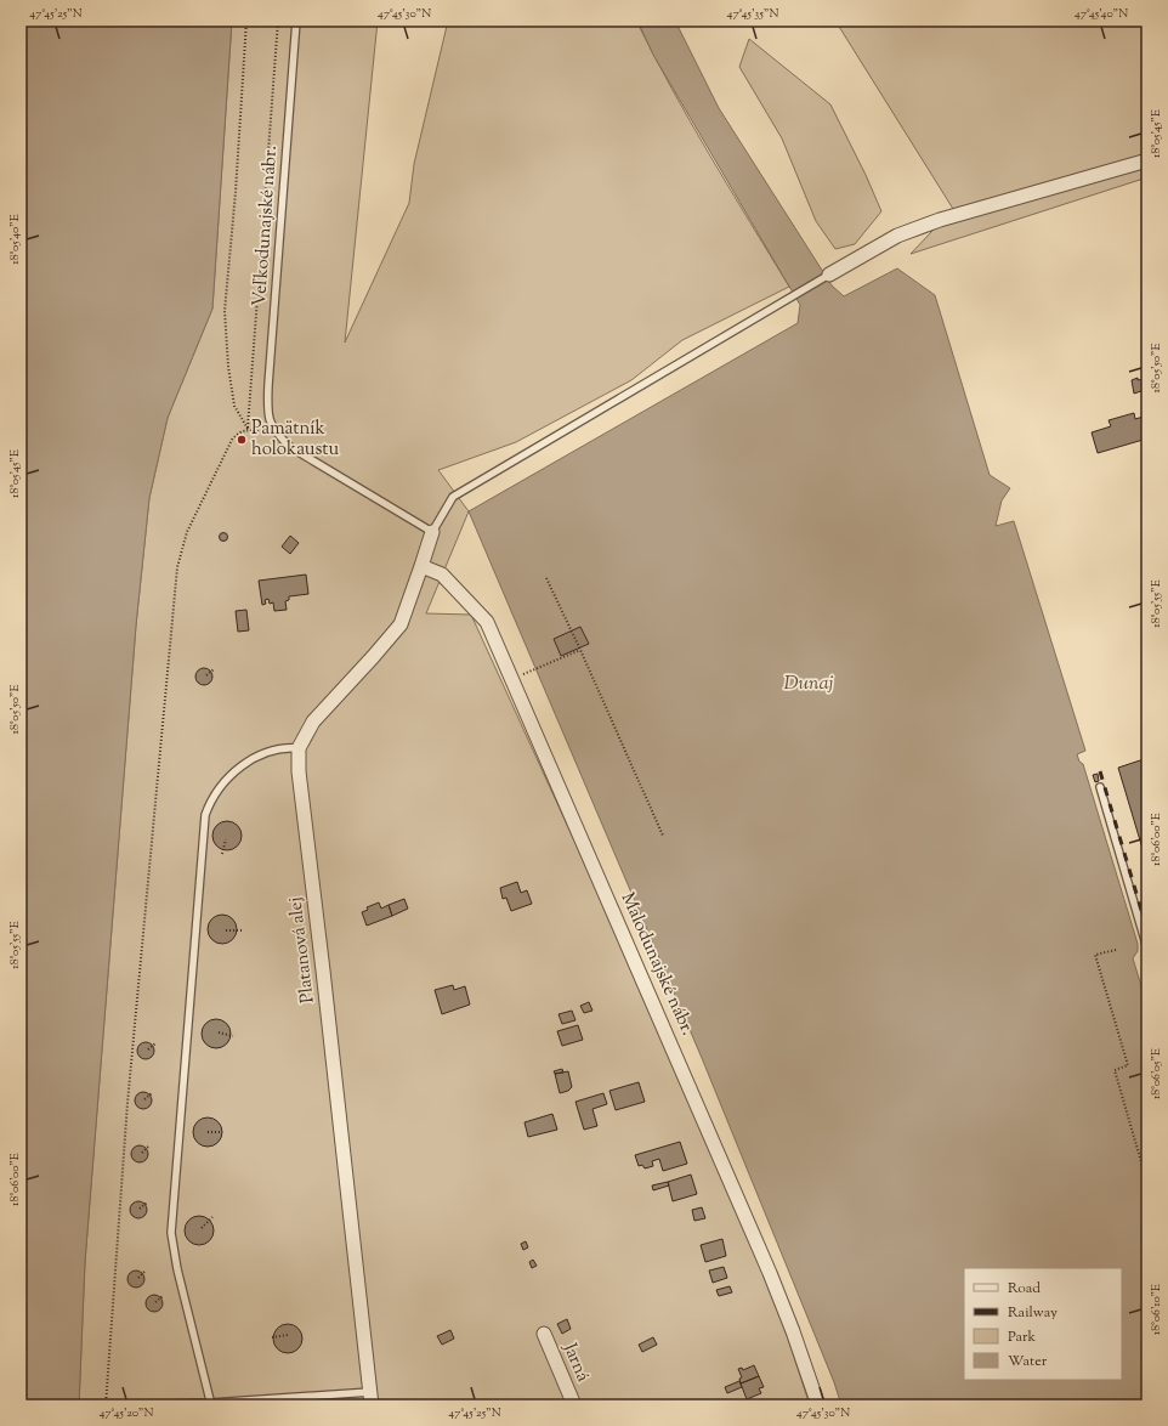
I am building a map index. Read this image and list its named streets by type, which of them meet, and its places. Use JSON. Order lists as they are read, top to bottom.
{
  "streets": {
    "street": ["Platanová alej", "Malodunajské nábr.", "Jarná"],
    "lane": ["Veľkodunajské nábr."]
  },
  "crossings": [
    ["Platanová alej", "Malodunajské nábr."]
  ],
  "water": ["Dunaj"],
  "places": ["Pamätník holokaustu"],
  "legend": [
    "Road",
    "Railway",
    "Park",
    "Water"
  ],
  "coordinates": [
    "47°45'25\"N",
    "47°45'30\"N",
    "47°45'35\"N",
    "47°45'40\"N",
    "18°05'45\"E",
    "18°05'40\"E",
    "18°05'50\"E",
    "18°05'55\"E",
    "18°06'00\"E",
    "18°06'05\"E",
    "18°06'10\"E",
    "47°45'20\"N"
  ]
}
